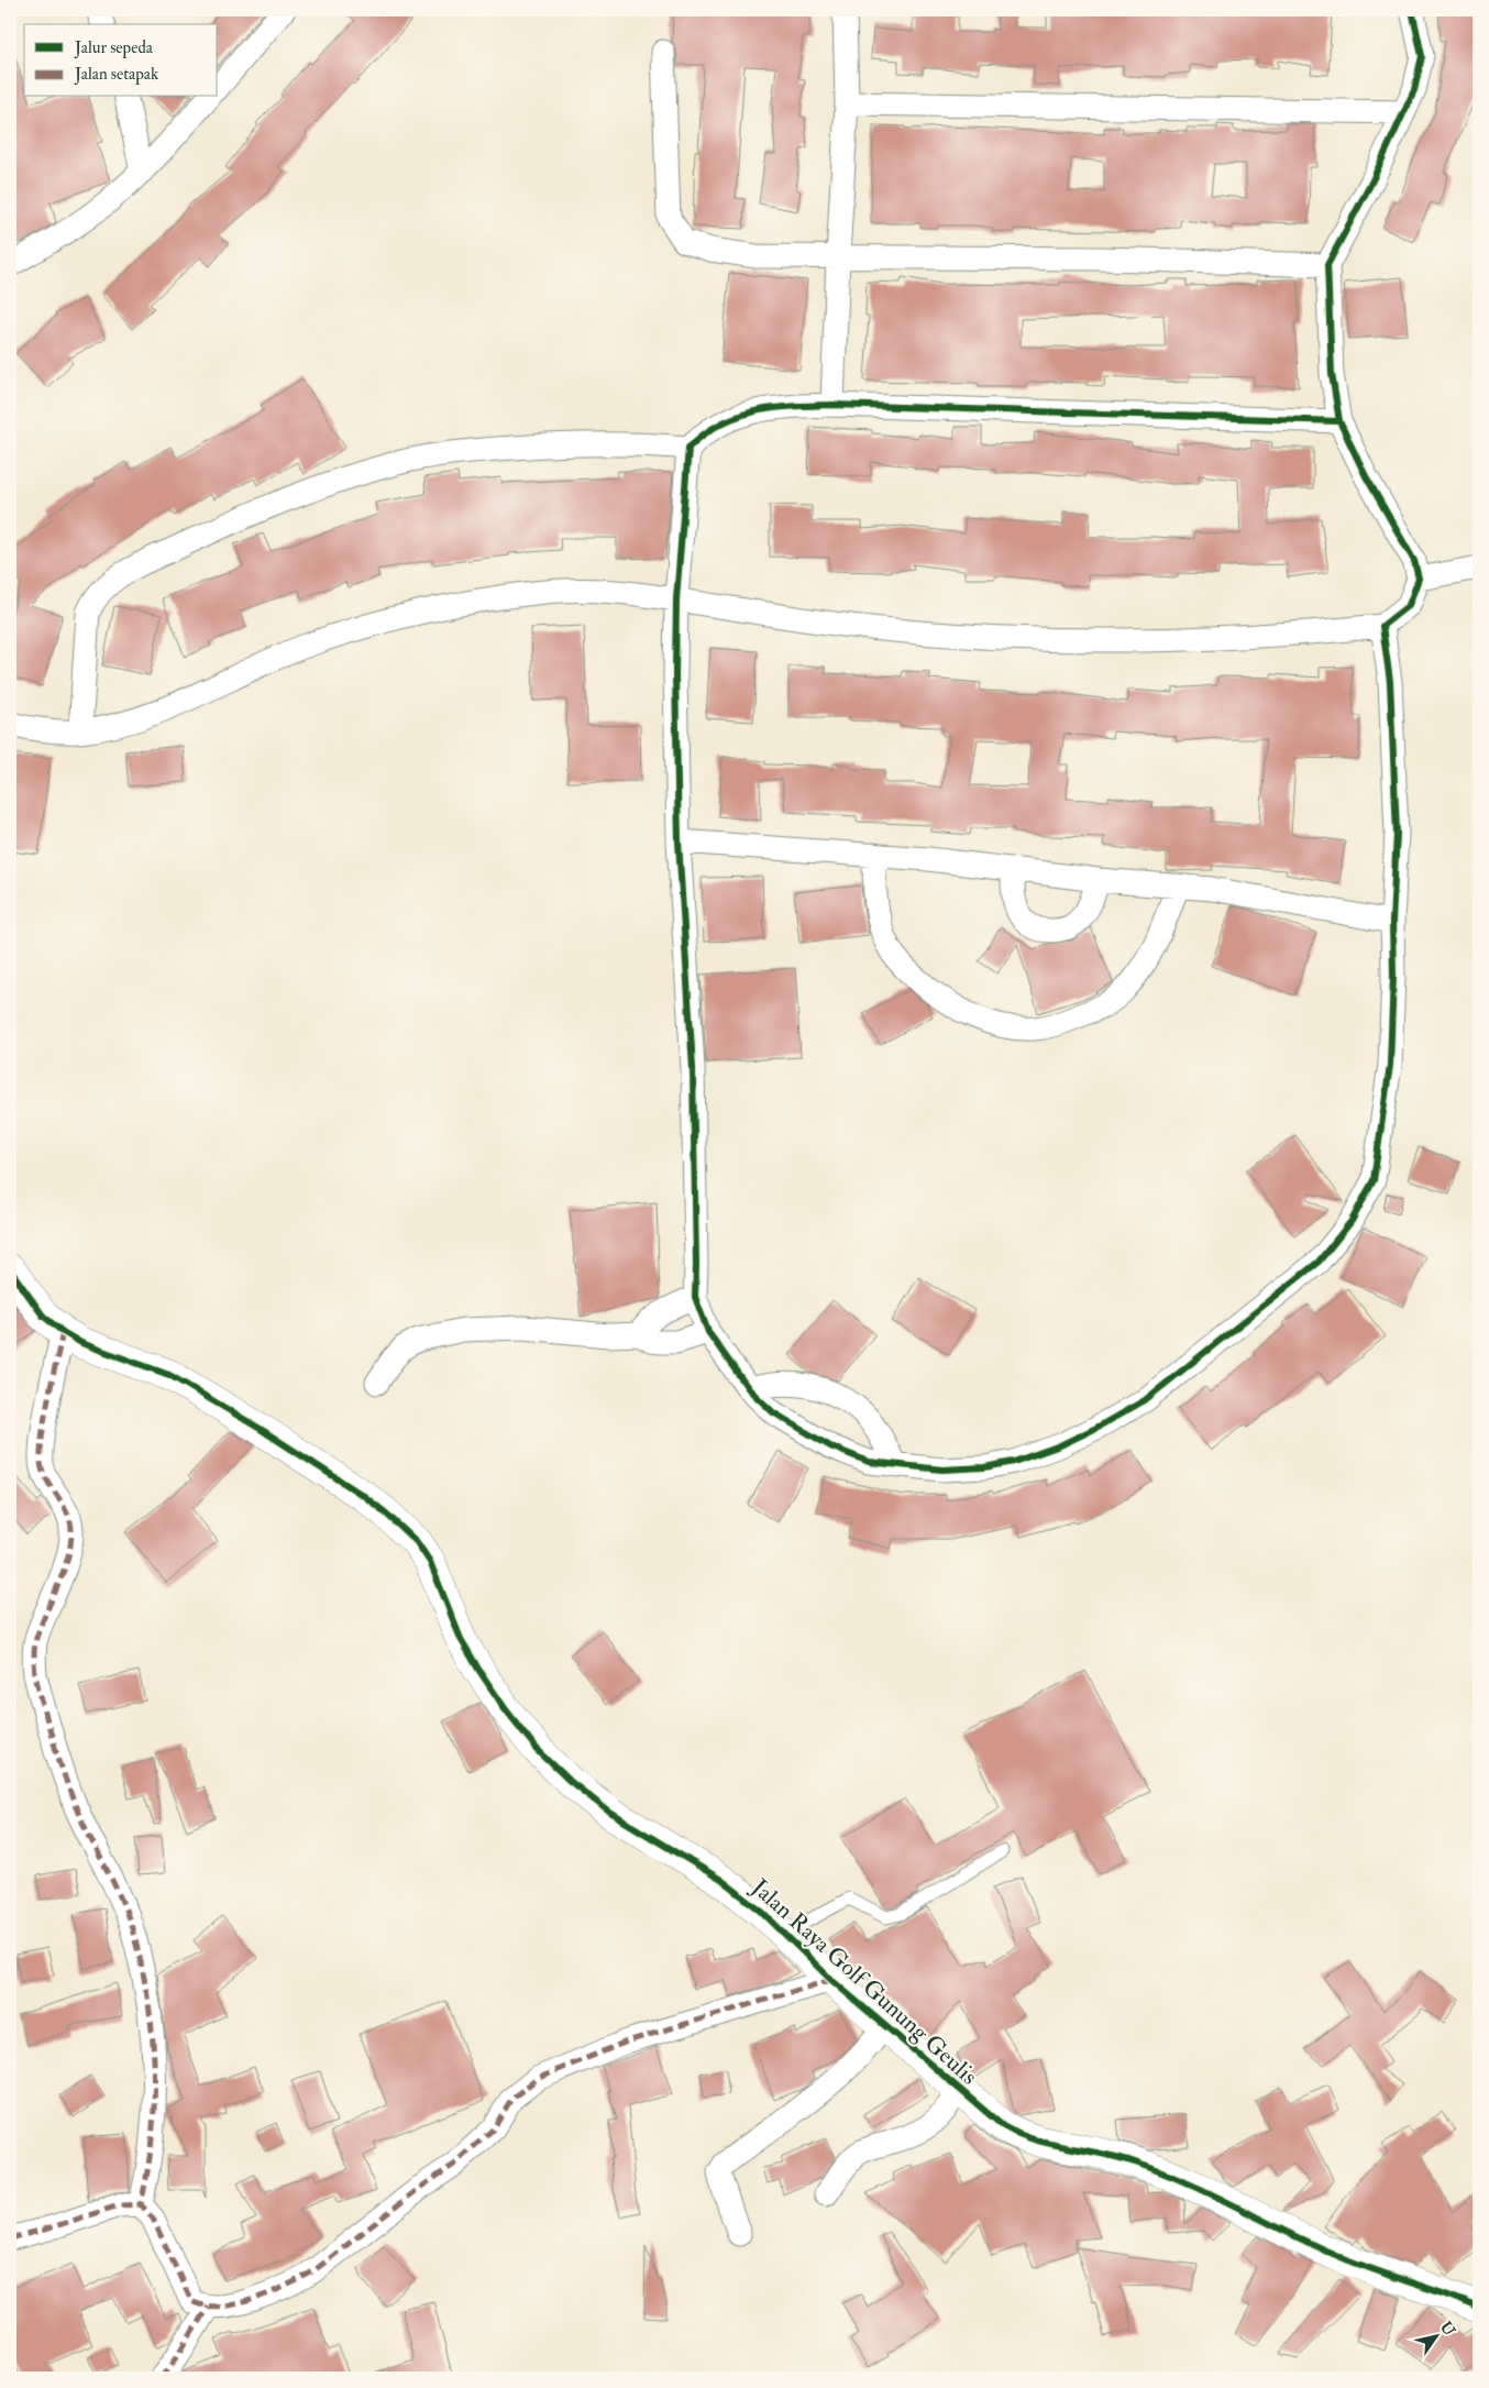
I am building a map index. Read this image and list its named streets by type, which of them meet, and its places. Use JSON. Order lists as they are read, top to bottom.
{
  "streets": {
    "main road": ["Jalan Raya Golf Gunung Geulis"]
  },
  "legend": ["Jalur sepeda", "Jalan setapak"],
  "north": "top right"
}
